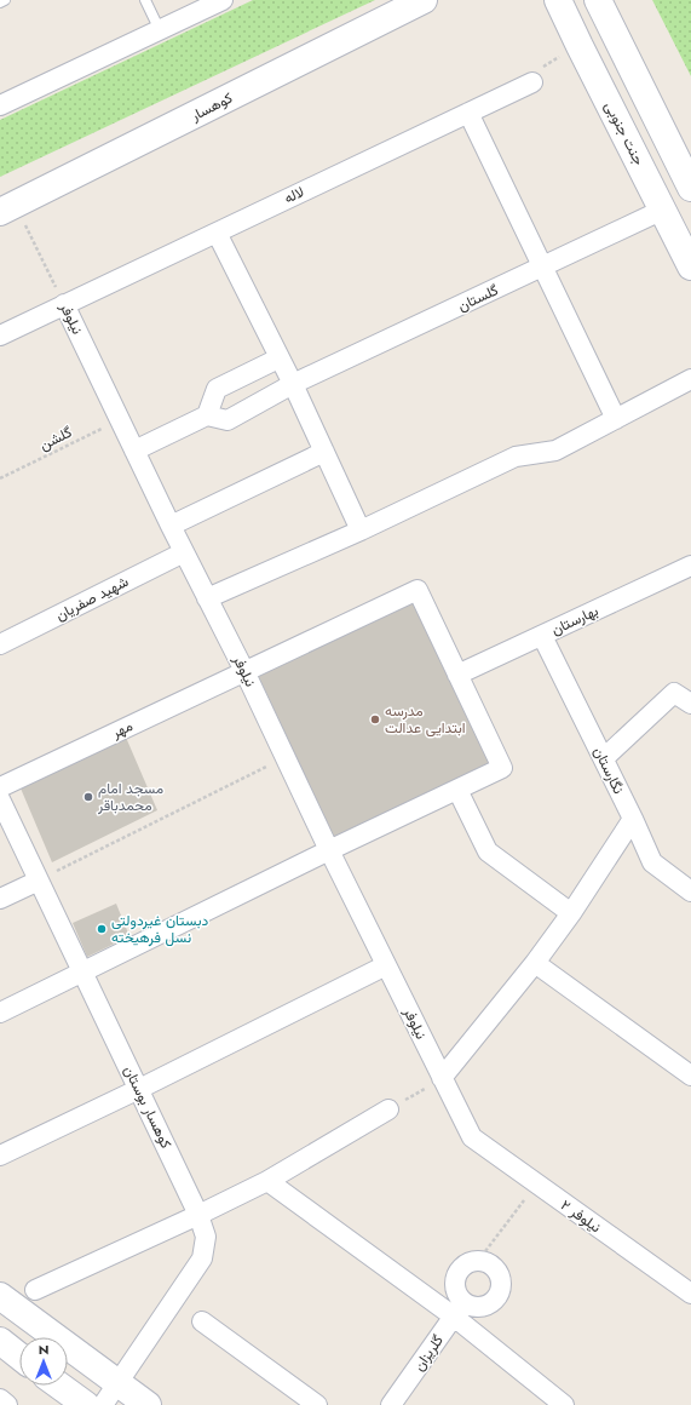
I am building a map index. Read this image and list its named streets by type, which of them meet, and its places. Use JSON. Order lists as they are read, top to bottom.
{
  "streets": {
    "main road": ["کوهسار", "جنت جنوبی"],
    "street": [
      "لاله",
      "گلستان",
      "نیلوفر",
      "شهید صفریان",
      "بهارستان",
      "مهر",
      "نگارستان",
      "کوهسار بوستان",
      "نیلوفر ۲",
      "گلریزان"
    ],
    "path": ["گلشن"]
  },
  "crossings": [
    ["کوهسار", "نیلوفر"],
    ["جنت جنوبی", "گلستان"],
    ["لاله", "نیلوفر"],
    ["نیلوفر", "گلشن"],
    ["نیلوفر", "شهید صفریان"],
    ["نیلوفر", "مهر"],
    ["نیلوفر", "نیلوفر ۲"],
    ["بهارستان", "مهر"],
    ["بهارستان", "نگارستان"]
  ],
  "places": ["مدرسه ابتدایی عدالت", "مسجد امام محمدباقر", "دبستان غیردولتی نسل فرهیخته"],
  "north": "top"
}
